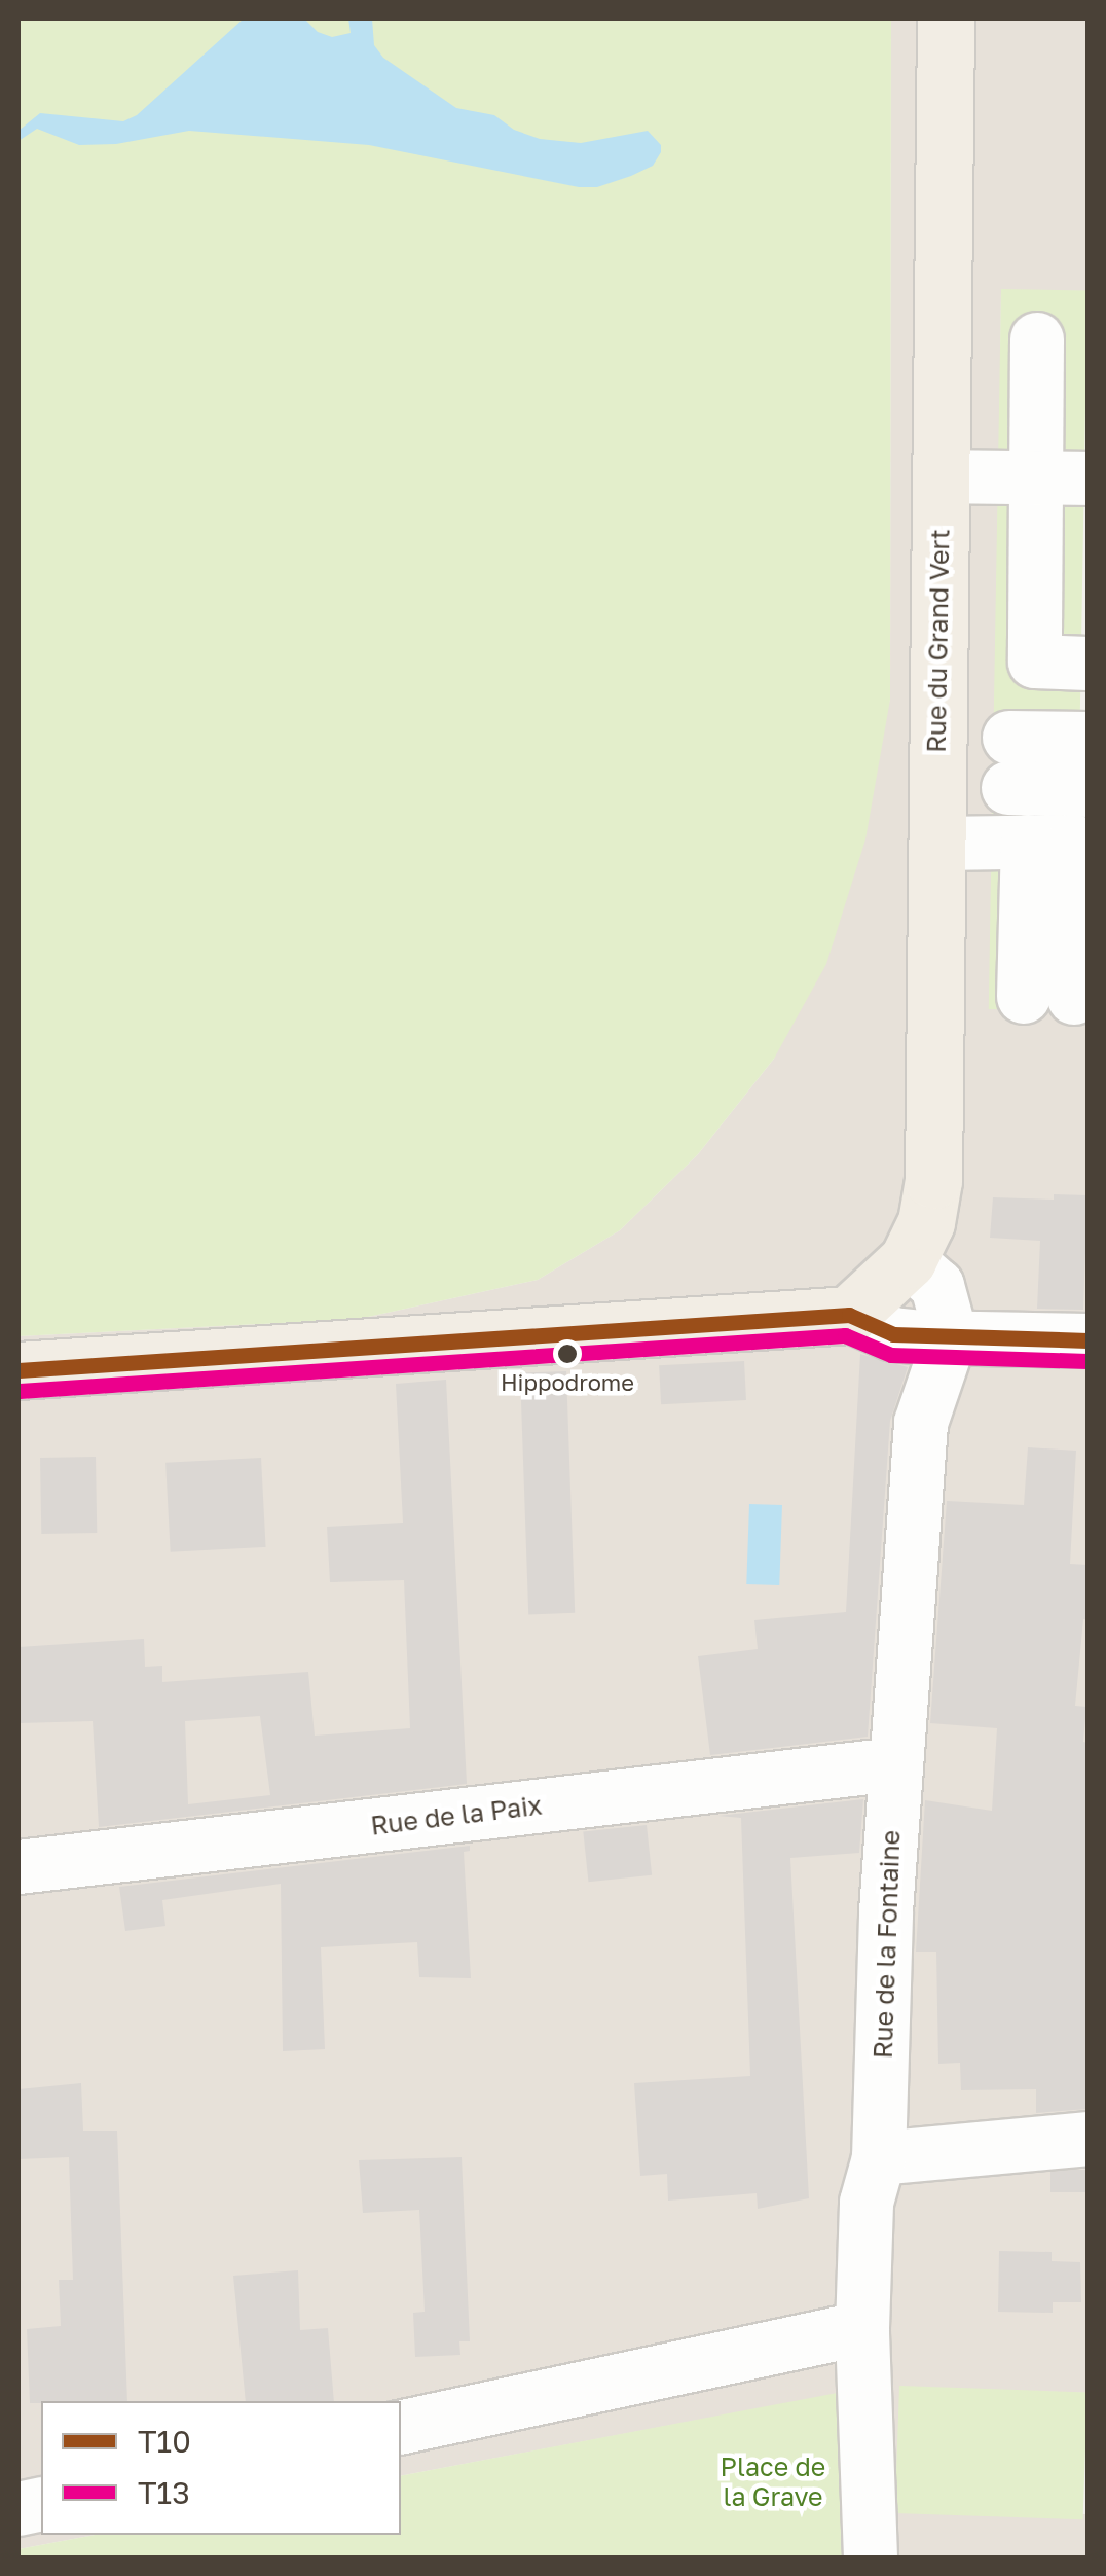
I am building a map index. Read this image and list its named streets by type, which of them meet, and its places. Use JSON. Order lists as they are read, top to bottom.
{
  "streets": {
    "main road": ["Rue du Grand Vert"],
    "street": ["Rue de la Paix", "Rue de la Fontaine"]
  },
  "crossings": [
    ["Rue de la Paix", "Rue de la Fontaine"]
  ],
  "parks": ["Place de la Grave"],
  "places": ["Hippodrome"],
  "lines": ["transit line T10", "transit line T13"],
  "legend": ["T10", "T13"]
}
